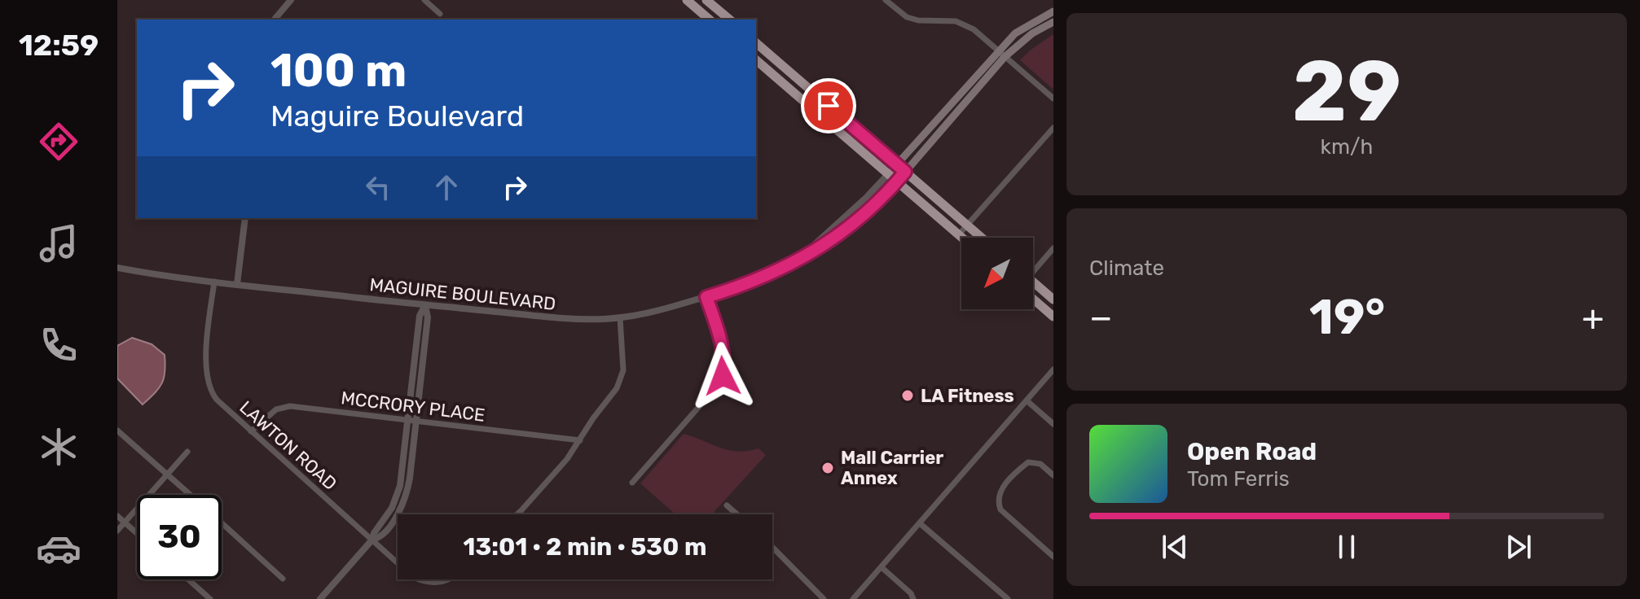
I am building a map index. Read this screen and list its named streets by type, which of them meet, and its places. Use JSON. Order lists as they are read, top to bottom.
{
  "streets": {
    "main road": ["MAGUIRE BOULEVARD"],
    "street": ["MCCRORY PLACE", "LAWTON ROAD"]
  },
  "crossings": [
    ["MAGUIRE BOULEVARD", "LAWTON ROAD"],
    ["MCCRORY PLACE", "LAWTON ROAD"]
  ],
  "places": ["LA Fitness", "Mall Carrier Annex"],
  "north": "bottom left",
  "page": {
    "tabs": "12:59",
    "tile": [
      ["29", "km/h"],
      "Climate"
    ],
    "turn": ["100 m", "Maguire Boulevard"],
    "heat": ["−", "19°", "+"],
    "song": ["Open Road", "Tom Ferris"],
    "limit": "30",
    "trip": "13:01 · 2 min · 530 m"
  }
}
